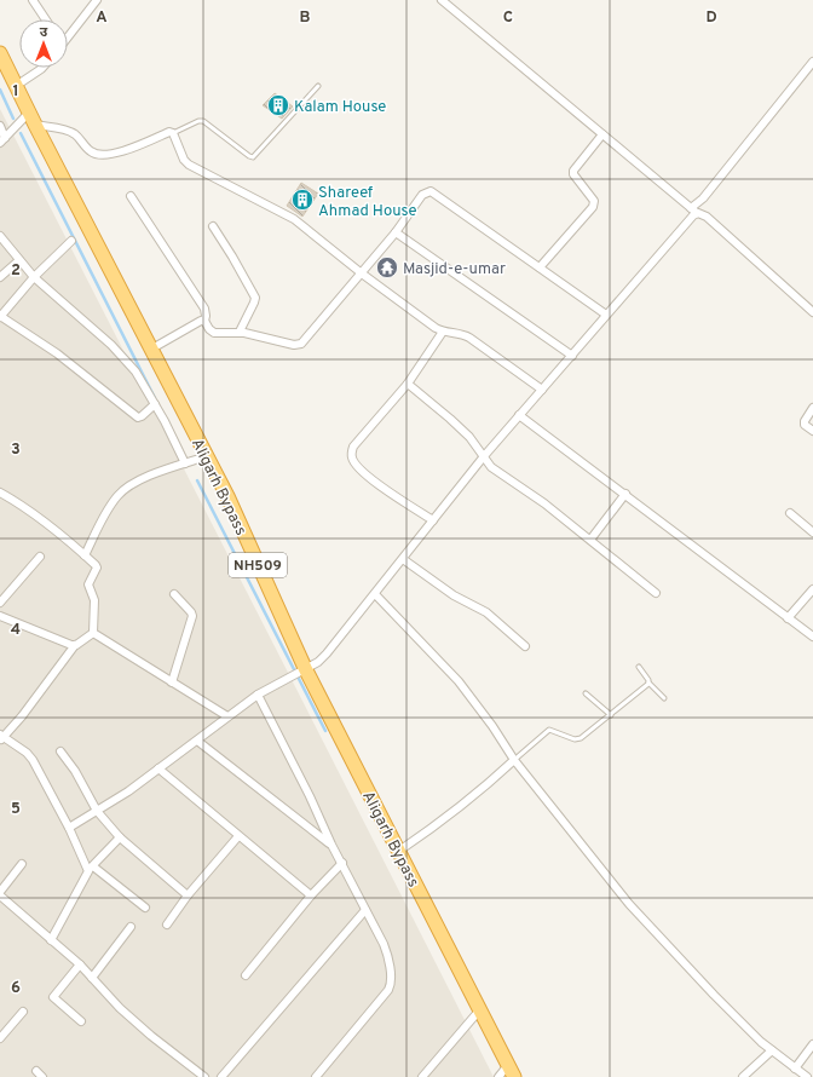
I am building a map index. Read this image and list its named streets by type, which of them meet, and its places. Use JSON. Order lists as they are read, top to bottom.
{
  "streets": {
    "highway": ["Aligarh Bypass", "NH509"]
  },
  "places": {
    "building": ["Kalam House", "Shareef Ahmad House"],
    "temple": ["Masjid-e-umar"]
  },
  "north": "top",
  "grid": {
    "columns": [
      "A",
      "B",
      "C",
      "D"
    ],
    "rows": [
      "1",
      "2",
      "3",
      "4",
      "5",
      "6"
    ]
  }
}
